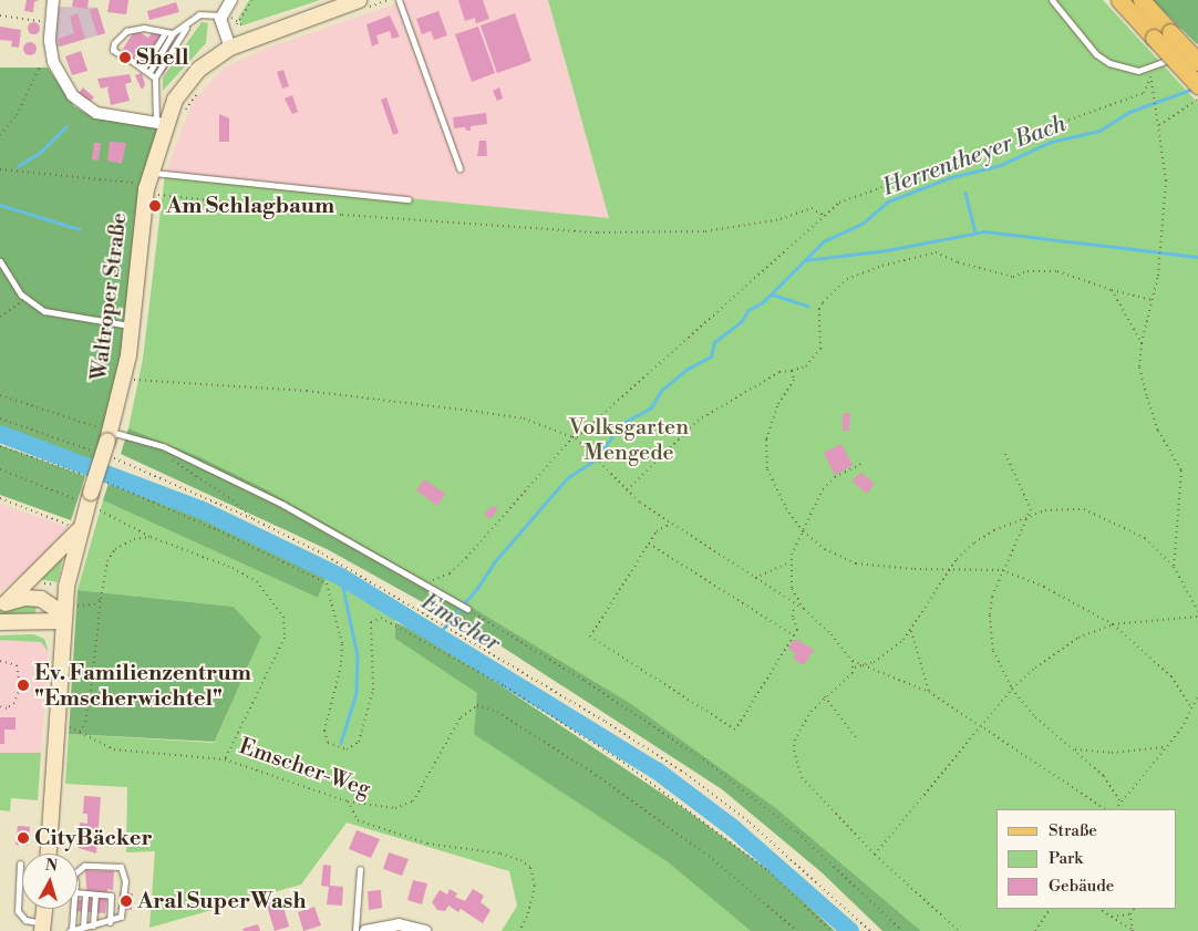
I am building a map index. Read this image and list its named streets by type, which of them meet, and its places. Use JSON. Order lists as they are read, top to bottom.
{
  "streets": {
    "main road": ["Waltroper Straße"],
    "path": ["Emscher-Weg"]
  },
  "crossings": [
    ["Waltroper Straße", "Emscher-Weg"]
  ],
  "water": ["Herrentheyer Bach", "Emscher"],
  "parks": ["Volksgarten Mengede"],
  "places": [
    "Shell",
    "Am Schlagbaum",
    "Ev. Familienzentrum \"Emscherwichtel\"",
    "CityBäcker",
    "Aral SuperWash"
  ],
  "legend": ["Straße", "Park", "Gebäude"],
  "north": "top"
}
